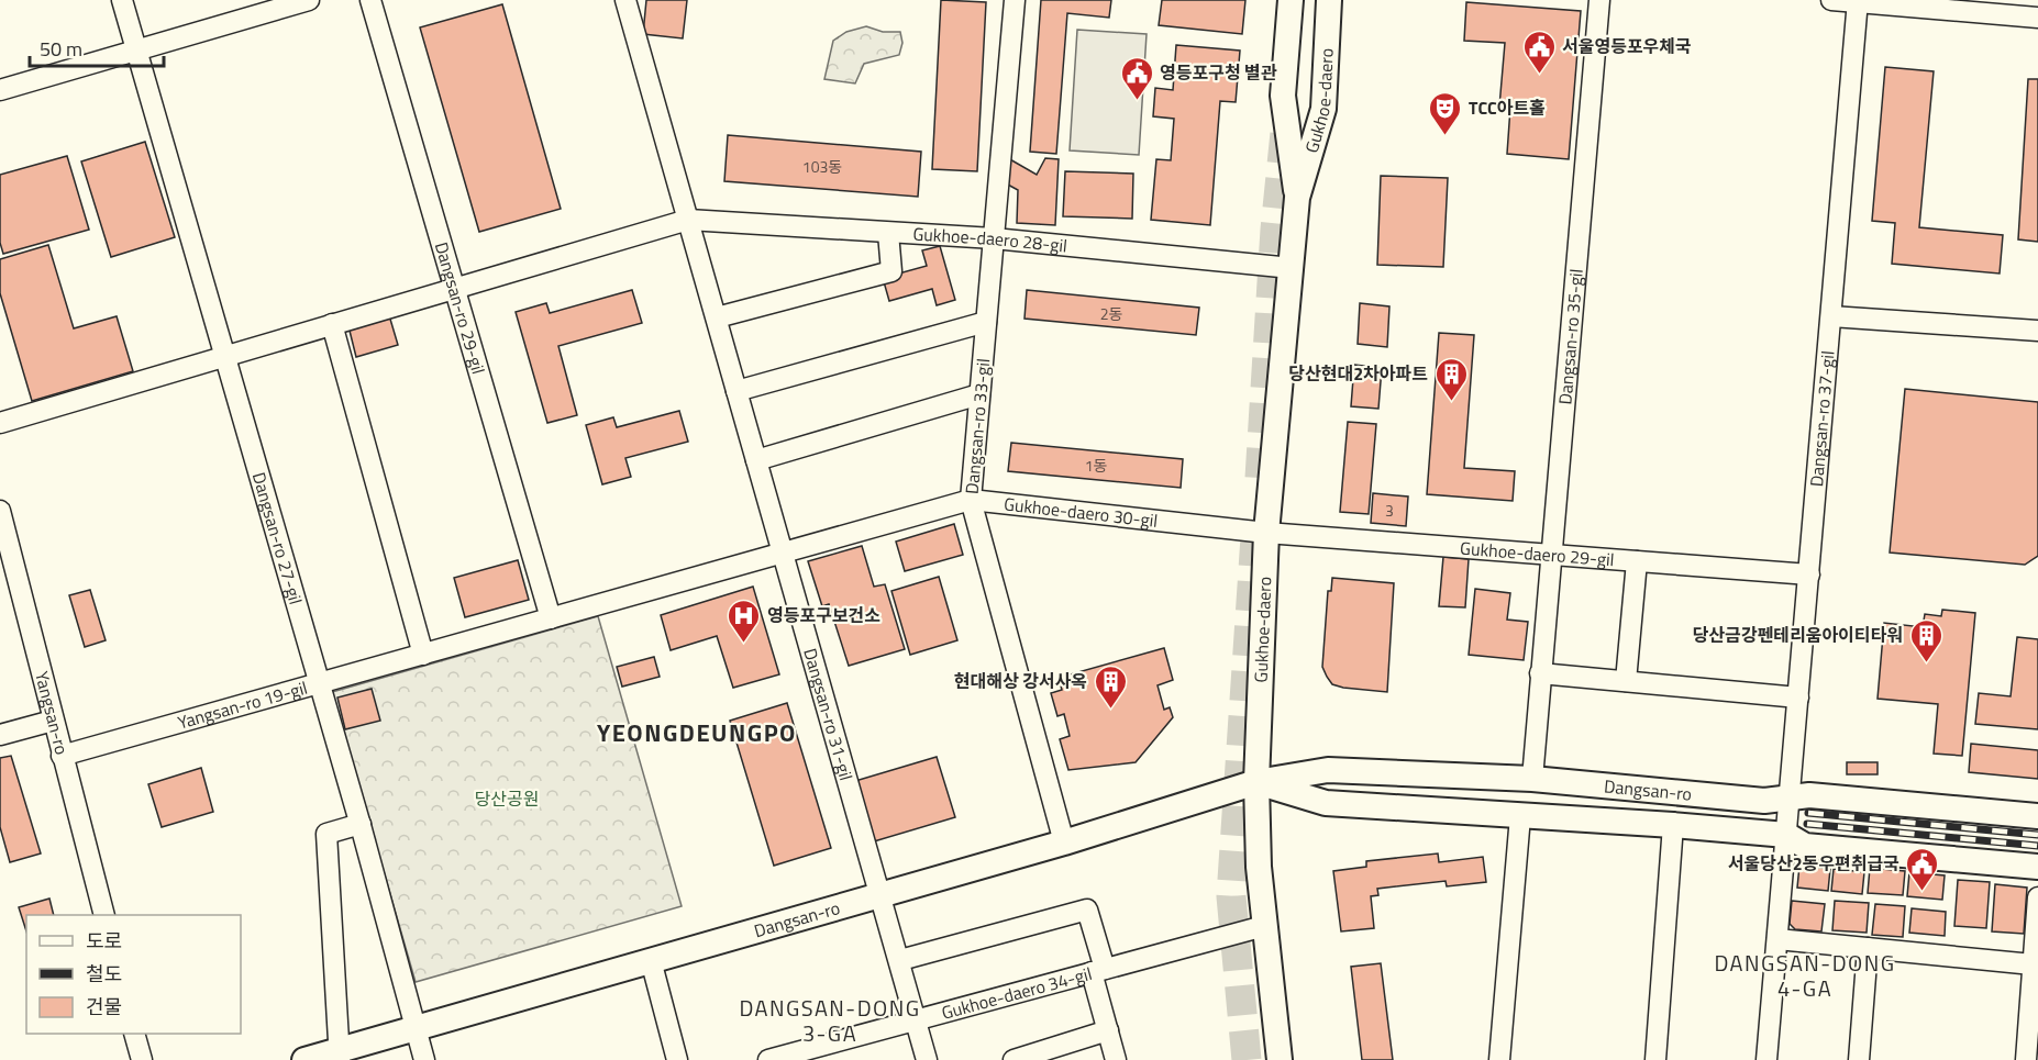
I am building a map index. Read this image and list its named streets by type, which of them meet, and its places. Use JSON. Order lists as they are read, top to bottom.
{
  "streets": {
    "main road": ["Gukhoe-daero", "Dangsan-ro"],
    "street": [
      "Gukhoe-daero 28-gil",
      "Dangsan-ro 29-gil",
      "Dangsan-ro 35-gil",
      "Dangsan-ro 37-gil",
      "Dangsan-ro 33-gil",
      "Gukhoe-daero 30-gil",
      "Dangsan-ro 27-gil",
      "Gukhoe-daero 29-gil",
      "Yangsan-ro 19-gil",
      "Yangsan-ro",
      "Dangsan-ro 31-gil",
      "Gukhoe-daero 34-gil"
    ]
  },
  "crossings": [
    ["Gukhoe-daero", "Gukhoe-daero 28-gil"],
    ["Gukhoe-daero", "Gukhoe-daero 30-gil"],
    ["Gukhoe-daero", "Gukhoe-daero 29-gil"],
    ["Gukhoe-daero", "Dangsan-ro"],
    ["Gukhoe-daero", "Gukhoe-daero 34-gil"],
    ["Gukhoe-daero 28-gil", "Dangsan-ro 33-gil"],
    ["Gukhoe-daero 28-gil", "Dangsan-ro 31-gil"],
    ["Dangsan-ro 29-gil", "Yangsan-ro 19-gil"],
    ["Dangsan-ro 35-gil", "Gukhoe-daero 29-gil"],
    ["Dangsan-ro 35-gil", "Dangsan-ro"],
    ["Dangsan-ro 37-gil", "Gukhoe-daero 29-gil"],
    ["Dangsan-ro 37-gil", "Dangsan-ro"],
    ["Dangsan-ro 33-gil", "Gukhoe-daero 30-gil"],
    ["Dangsan-ro 33-gil", "Dangsan-ro"],
    ["Gukhoe-daero 30-gil", "Gukhoe-daero 29-gil"],
    ["Gukhoe-daero 30-gil", "Yangsan-ro 19-gil"],
    ["Gukhoe-daero 30-gil", "Dangsan-ro 31-gil"],
    ["Dangsan-ro 27-gil", "Yangsan-ro 19-gil"],
    ["Dangsan-ro 27-gil", "Dangsan-ro"],
    ["Yangsan-ro 19-gil", "Yangsan-ro"],
    ["Yangsan-ro 19-gil", "Dangsan-ro 31-gil"],
    ["Dangsan-ro 31-gil", "Dangsan-ro"],
    ["Dangsan-ro 31-gil", "Gukhoe-daero 34-gil"]
  ],
  "districts": ["YEONGDEUNGPO", "DANGSAN-DONG 4-GA", "DANGSAN-DONG 3-GA"],
  "parks": ["당산공원"],
  "places": {
    "public building": ["서울영등포우체국", "영등포구청 별관", "서울당산2동우편취급국"],
    "theatre": ["TCC아트홀"],
    "building": ["당산현대2차아파트", "당산금강펜테리움아이티타워", "현대해상 강서사옥"],
    "hospital": ["영등포구보건소"]
  },
  "house_numbers": [
    "103동",
    "2동",
    "1동",
    "3"
  ],
  "legend": ["도로", "철도", "건물"],
  "scale_bar": "50 m"
}
